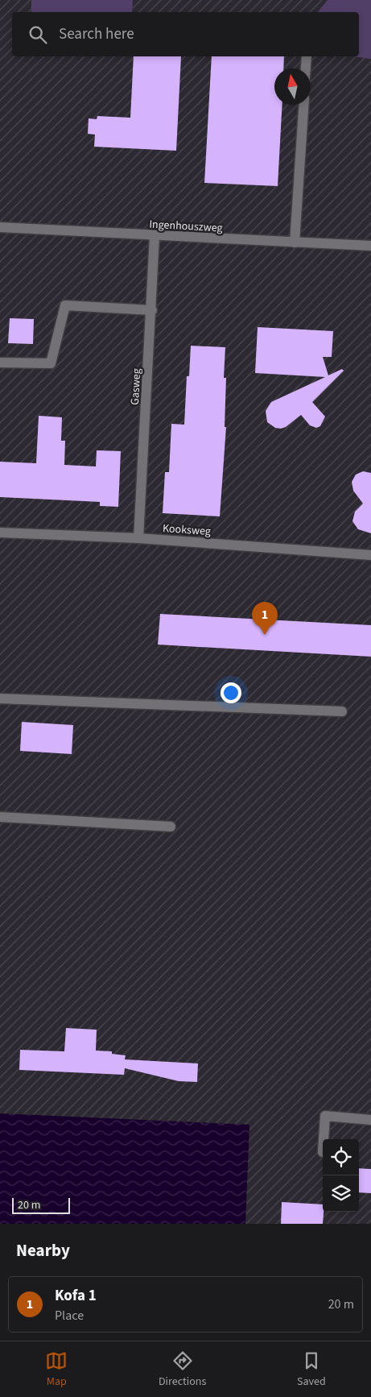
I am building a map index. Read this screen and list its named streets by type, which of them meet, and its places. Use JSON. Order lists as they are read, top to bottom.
{
  "streets": {
    "street": ["Ingenhouszweg", "Gasweg", "Kooksweg"]
  },
  "crossings": [
    ["Ingenhouszweg", "Gasweg"],
    ["Gasweg", "Kooksweg"]
  ],
  "scale_bar": "20 m",
  "north": "top",
  "page": {
    "search": "Search here",
    "pins": "1",
    "scale": "20 m",
    "heading": "Nearby",
    "list": [
      {
        "mark": "1",
        "name": "Kofa 1",
        "note": "Place",
        "value": "20 m"
      }
    ],
    "nav": ["Map", "Directions", "Saved"]
  }
}
